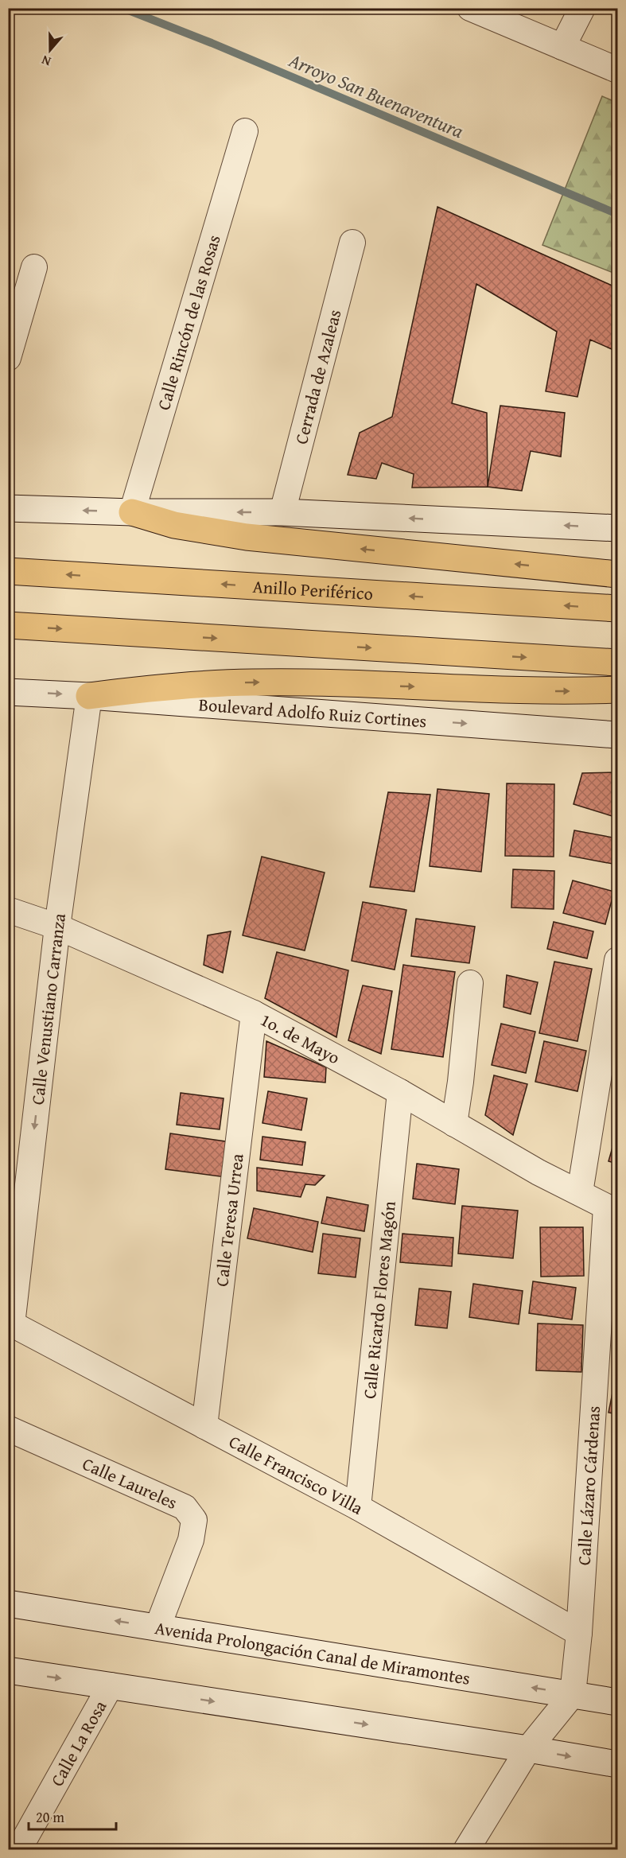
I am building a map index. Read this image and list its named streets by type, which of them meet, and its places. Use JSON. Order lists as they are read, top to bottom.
{
  "streets": {
    "highway": ["Anillo Periférico"],
    "street": [
      "Calle Rincón de las Rosas",
      "Cerrada de Azaleas",
      "Boulevard Adolfo Ruiz Cortines",
      "Calle Venustiano Carranza",
      "1o. de Mayo",
      "Calle Teresa Urrea",
      "Calle Ricardo Flores Magón",
      "Calle Francisco Villa",
      "Calle Laureles",
      "Calle Lázaro Cárdenas",
      "Avenida Prolongación Canal de Miramontes",
      "Calle La Rosa"
    ]
  },
  "crossings": [
    ["Boulevard Adolfo Ruiz Cortines", "Calle Venustiano Carranza"],
    ["Calle Venustiano Carranza", "1o. de Mayo"],
    ["Calle Venustiano Carranza", "Calle Francisco Villa"],
    ["1o. de Mayo", "Calle Teresa Urrea"],
    ["1o. de Mayo", "Calle Ricardo Flores Magón"],
    ["1o. de Mayo", "Calle Lázaro Cárdenas"],
    ["Calle Teresa Urrea", "Calle Francisco Villa"],
    ["Calle Ricardo Flores Magón", "Calle Francisco Villa"],
    ["Calle Francisco Villa", "Calle Lázaro Cárdenas"],
    ["Calle Laureles", "Avenida Prolongación Canal de Miramontes"],
    ["Calle Lázaro Cárdenas", "Avenida Prolongación Canal de Miramontes"]
  ],
  "one_way": ["Calle Venustiano Carranza"],
  "water": ["Arroyo San Buenaventura"],
  "scale_bar": "20 m",
  "north": "bottom"
}
